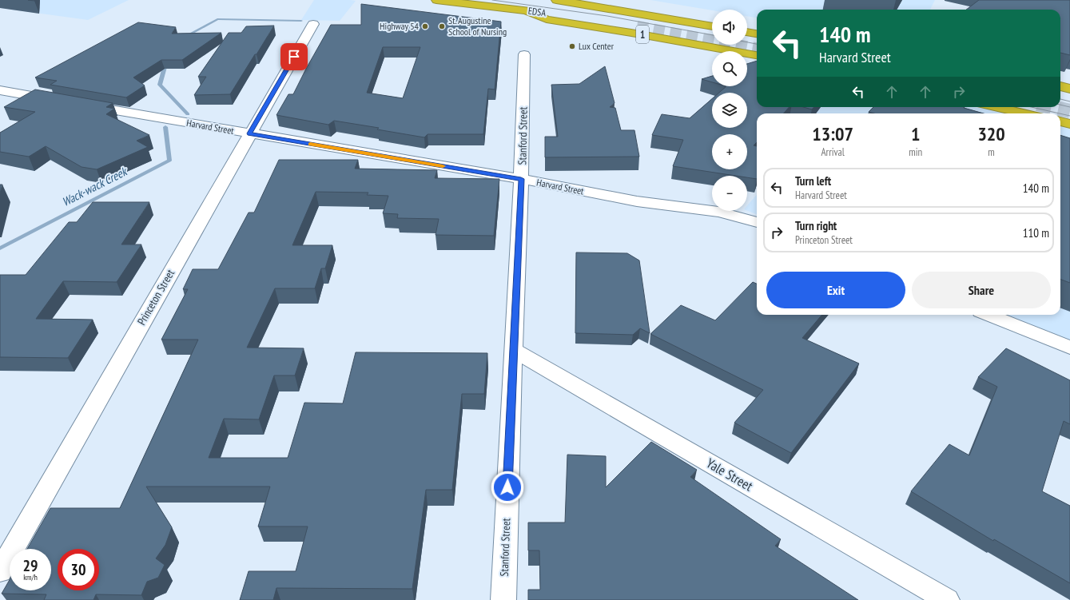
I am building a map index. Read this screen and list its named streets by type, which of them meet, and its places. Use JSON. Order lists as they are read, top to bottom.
{
  "streets": {
    "highway": ["EDSA", "1"],
    "street": [
      "Harvard Street",
      "Stanford Street",
      "Princeton Street",
      "Yale Street"
    ]
  },
  "crossings": [
    ["EDSA", "1"],
    ["Harvard Street", "Stanford Street"],
    ["Harvard Street", "Princeton Street"],
    ["Stanford Street", "Yale Street"]
  ],
  "water": ["Wack-wack Creek"],
  "places": ["Highway 54", "St. Augustine School of Nursing", "Lux Center"],
  "page": {
    "map_buttons": ["+", "−"],
    "turn": ["140 m", "Harvard Street"],
    "eta": [
      "13:07",
      "Arrival",
      "1",
      "min",
      "320",
      "m"
    ],
    "list": [
      {
        "name": "Turn left",
        "note": "Harvard Street",
        "value": "140 m"
      },
      {
        "name": "Turn right",
        "note": "Princeton Street",
        "value": "110 m"
      }
    ],
    "buttons": ["Exit", "Share"],
    "speed": "29 km/h",
    "limit": "30"
  }
}
